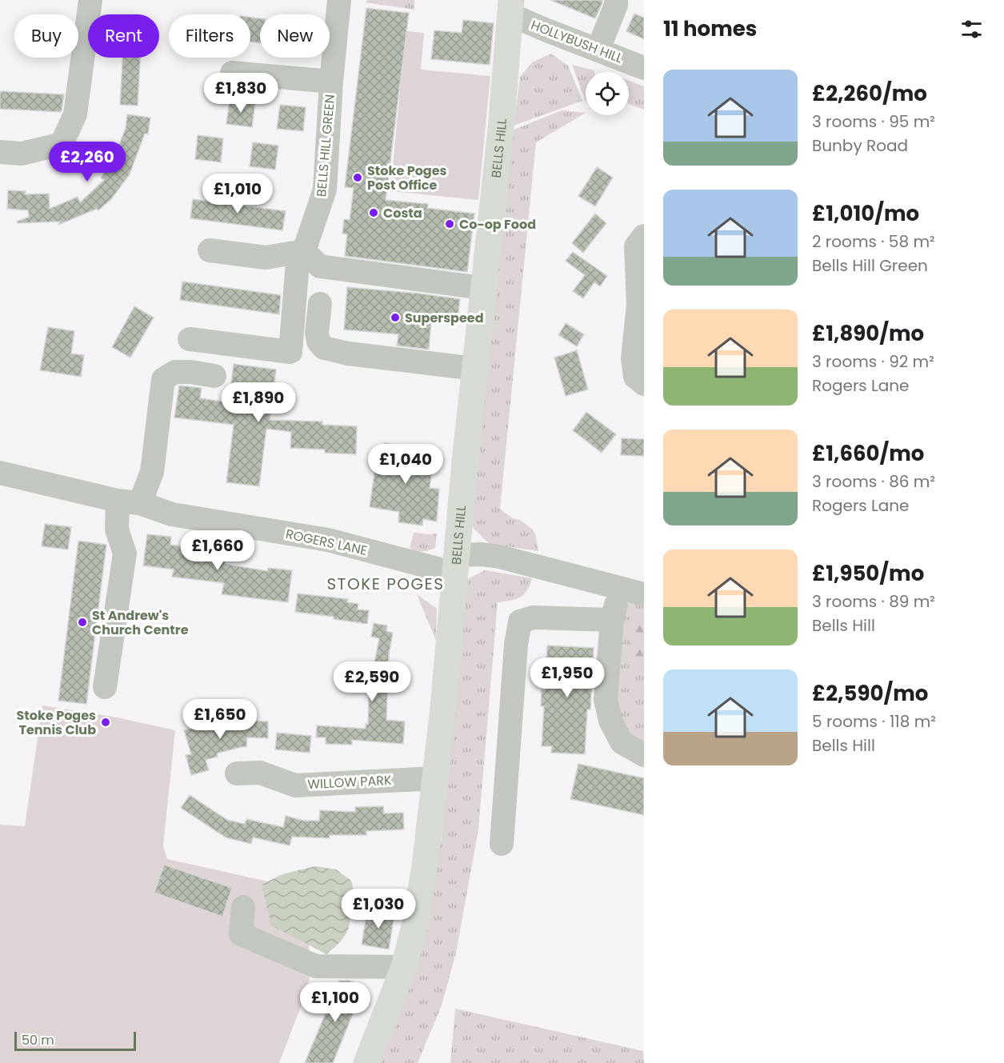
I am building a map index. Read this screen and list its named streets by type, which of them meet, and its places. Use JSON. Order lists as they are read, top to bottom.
{
  "streets": {
    "main road": ["BELLS HILL"],
    "street": [
      "HOLLYBUSH HILL",
      "BELLS HILL GREEN",
      "ROGERS LANE",
      "WILLOW PARK"
    ]
  },
  "crossings": [
    ["HOLLYBUSH HILL", "BELLS HILL"],
    ["BELLS HILL", "ROGERS LANE"],
    ["BELLS HILL", "WILLOW PARK"]
  ],
  "districts": ["STOKE POGES"],
  "places": [
    "Stoke Poges Post Office",
    "Costa",
    "Co-op Food",
    "Superspeed",
    "St Andrew's Church Centre",
    "Stoke Poges Tennis Club"
  ],
  "scale_bar": "50 m",
  "page": {
    "heading": "11 homes",
    "chip": [
      "Buy",
      "Rent",
      "Filters",
      "New"
    ],
    "list": [
      {
        "name": "£2,260/mo",
        "note": "3 rooms · 95 m² · Bunby Road"
      },
      {
        "name": "£1,010/mo",
        "note": "2 rooms · 58 m² · Bells Hill Green"
      },
      {
        "name": "£1,890/mo",
        "note": "3 rooms · 92 m² · Rogers Lane"
      },
      {
        "name": "£1,660/mo",
        "note": "3 rooms · 86 m² · Rogers Lane"
      },
      {
        "name": "£1,950/mo",
        "note": "3 rooms · 89 m² · Bells Hill"
      },
      {
        "name": "£2,590/mo",
        "note": "5 rooms · 118 m² · Bells Hill"
      }
    ],
    "price": [
      "£1,830",
      "£2,260",
      "£1,010",
      "£1,890",
      "£1,040",
      "£1,660",
      "£1,950",
      "£2,590",
      "£1,650",
      "£1,030",
      "£1,100"
    ],
    "scale": "50 m"
  }
}
